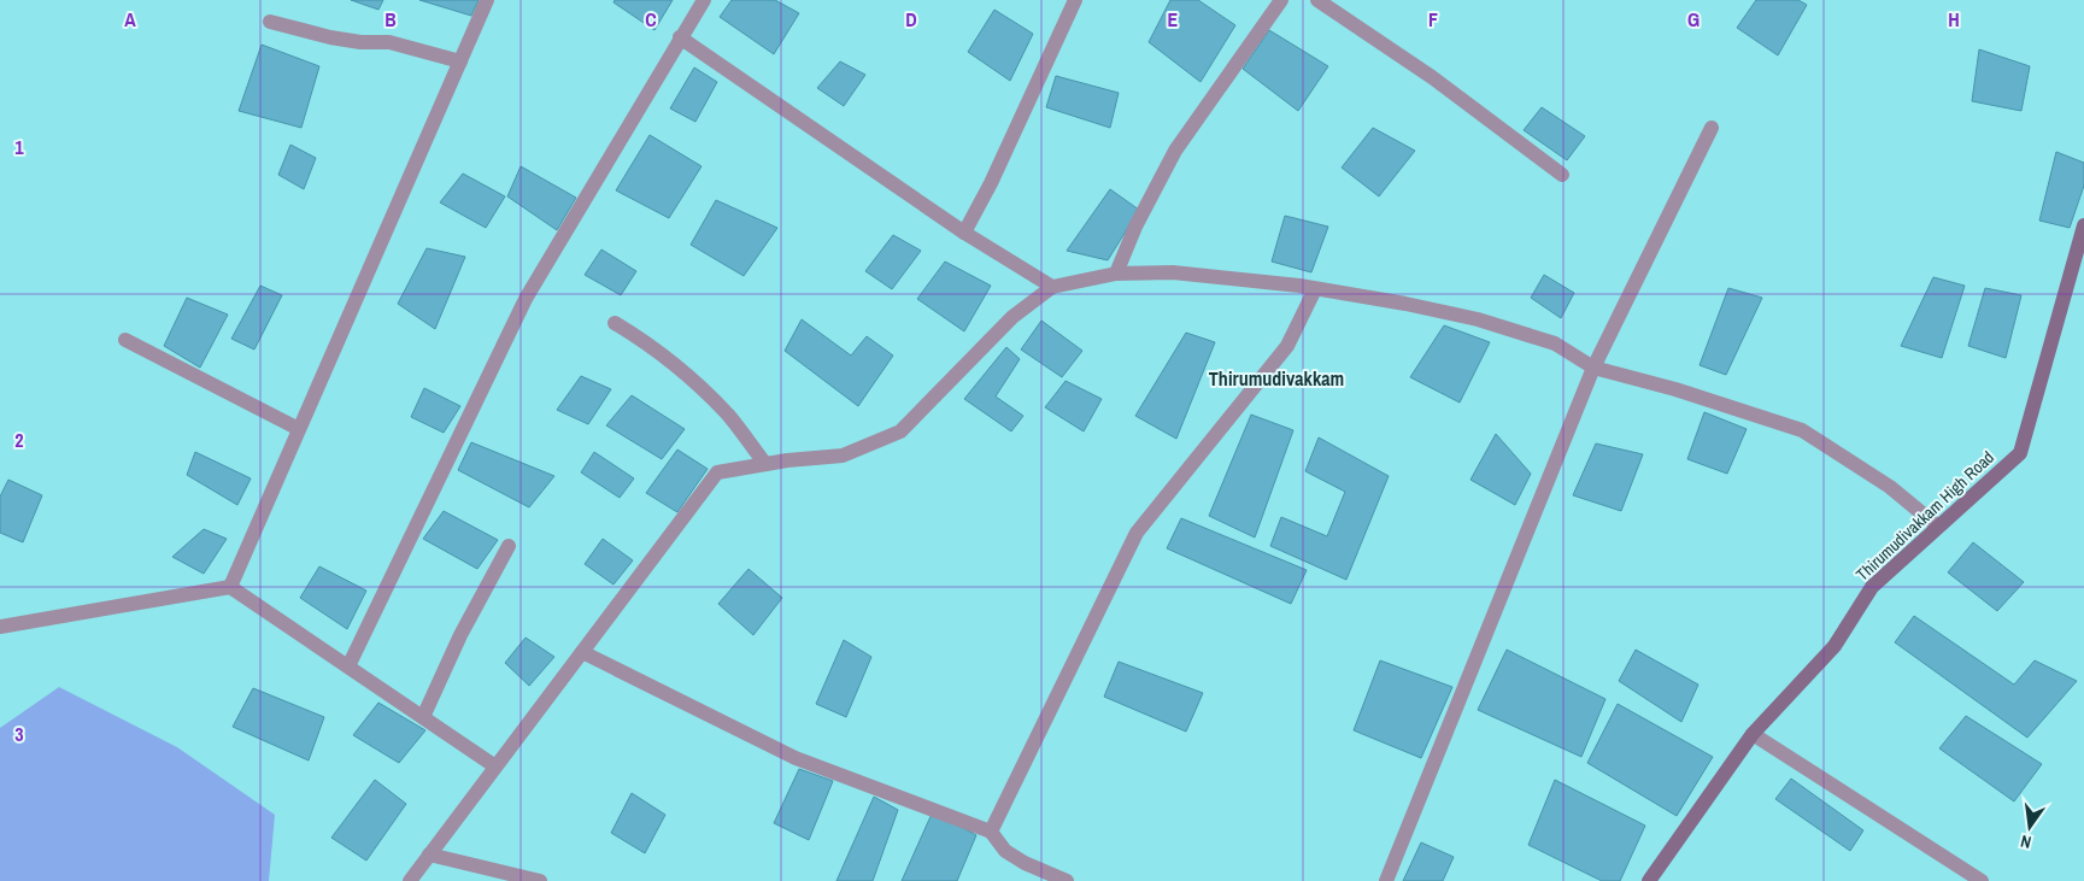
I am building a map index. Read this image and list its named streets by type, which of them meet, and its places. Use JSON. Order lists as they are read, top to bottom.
{
  "streets": {
    "street": ["Thirumudivakkam High Road"]
  },
  "districts": ["Thirumudivakkam"],
  "north": "bottom",
  "grid": {
    "columns": [
      "A",
      "B",
      "C",
      "D",
      "E",
      "F",
      "G",
      "H"
    ],
    "rows": ["1", "2", "3"]
  }
}
